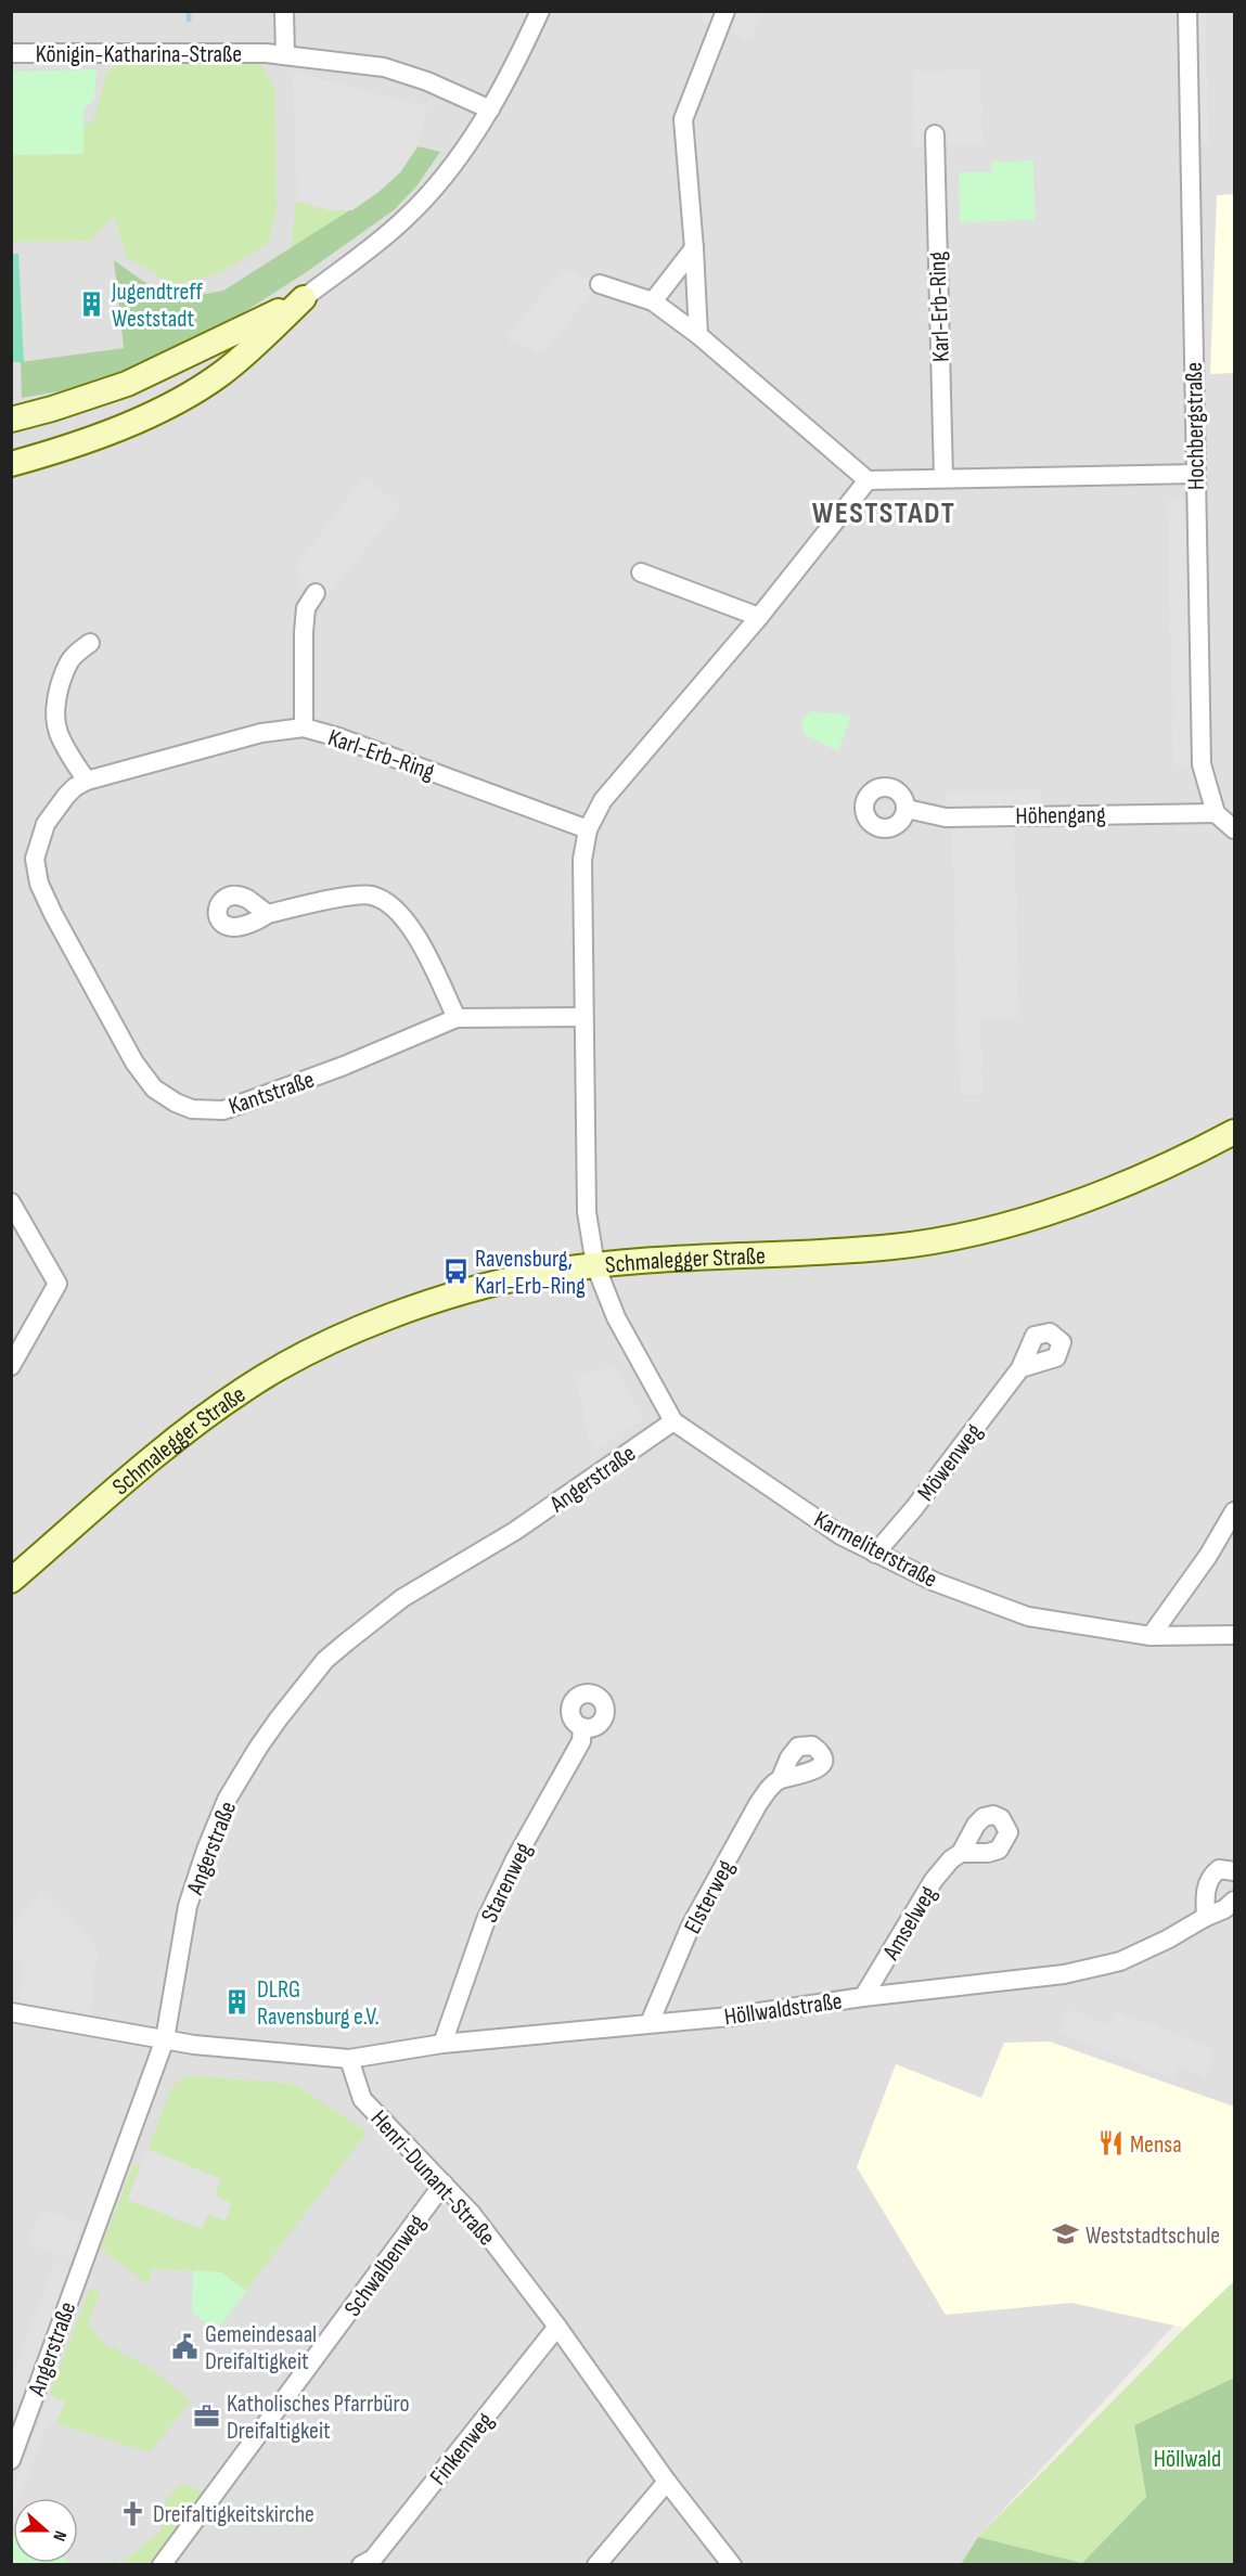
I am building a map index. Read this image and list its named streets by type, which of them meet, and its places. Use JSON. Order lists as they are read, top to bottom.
{
  "streets": {
    "street": [
      "Königin-Katharina-Straße",
      "Karl-Erb-Ring",
      "Hochbergstraße",
      "Höhengang",
      "Kantstraße",
      "Schmalegger Straße",
      "Möwenweg",
      "Angerstraße",
      "Karmeliterstraße",
      "Starenweg",
      "Elsterweg",
      "Amselweg",
      "Höllwaldstraße",
      "Henri-Dunant-Straße",
      "Schwalbenweg",
      "Finkenweg"
    ]
  },
  "crossings": [
    ["Karl-Erb-Ring", "Kantstraße"],
    ["Hochbergstraße", "Höhengang"],
    ["Schmalegger Straße", "Karmeliterstraße"],
    ["Möwenweg", "Karmeliterstraße"],
    ["Angerstraße", "Karmeliterstraße"],
    ["Starenweg", "Höllwaldstraße"],
    ["Elsterweg", "Höllwaldstraße"],
    ["Amselweg", "Höllwaldstraße"],
    ["Höllwaldstraße", "Henri-Dunant-Straße"],
    ["Henri-Dunant-Straße", "Schwalbenweg"],
    ["Henri-Dunant-Straße", "Finkenweg"]
  ],
  "districts": ["WESTSTADT"],
  "parks": ["Höllwald"],
  "places": {
    "building": ["Jugendtreff Weststadt", "DLRG Ravensburg e.V."],
    "bus stop": ["Ravensburg, Karl-Erb-Ring"],
    "restaurant": ["Mensa"],
    "school or university": ["Weststadtschule"],
    "public building": ["Gemeindesaal Dreifaltigkeit"],
    "office": ["Katholisches Pfarrbüro Dreifaltigkeit"],
    "church": ["Dreifaltigkeitskirche"]
  },
  "north": "right"
}
